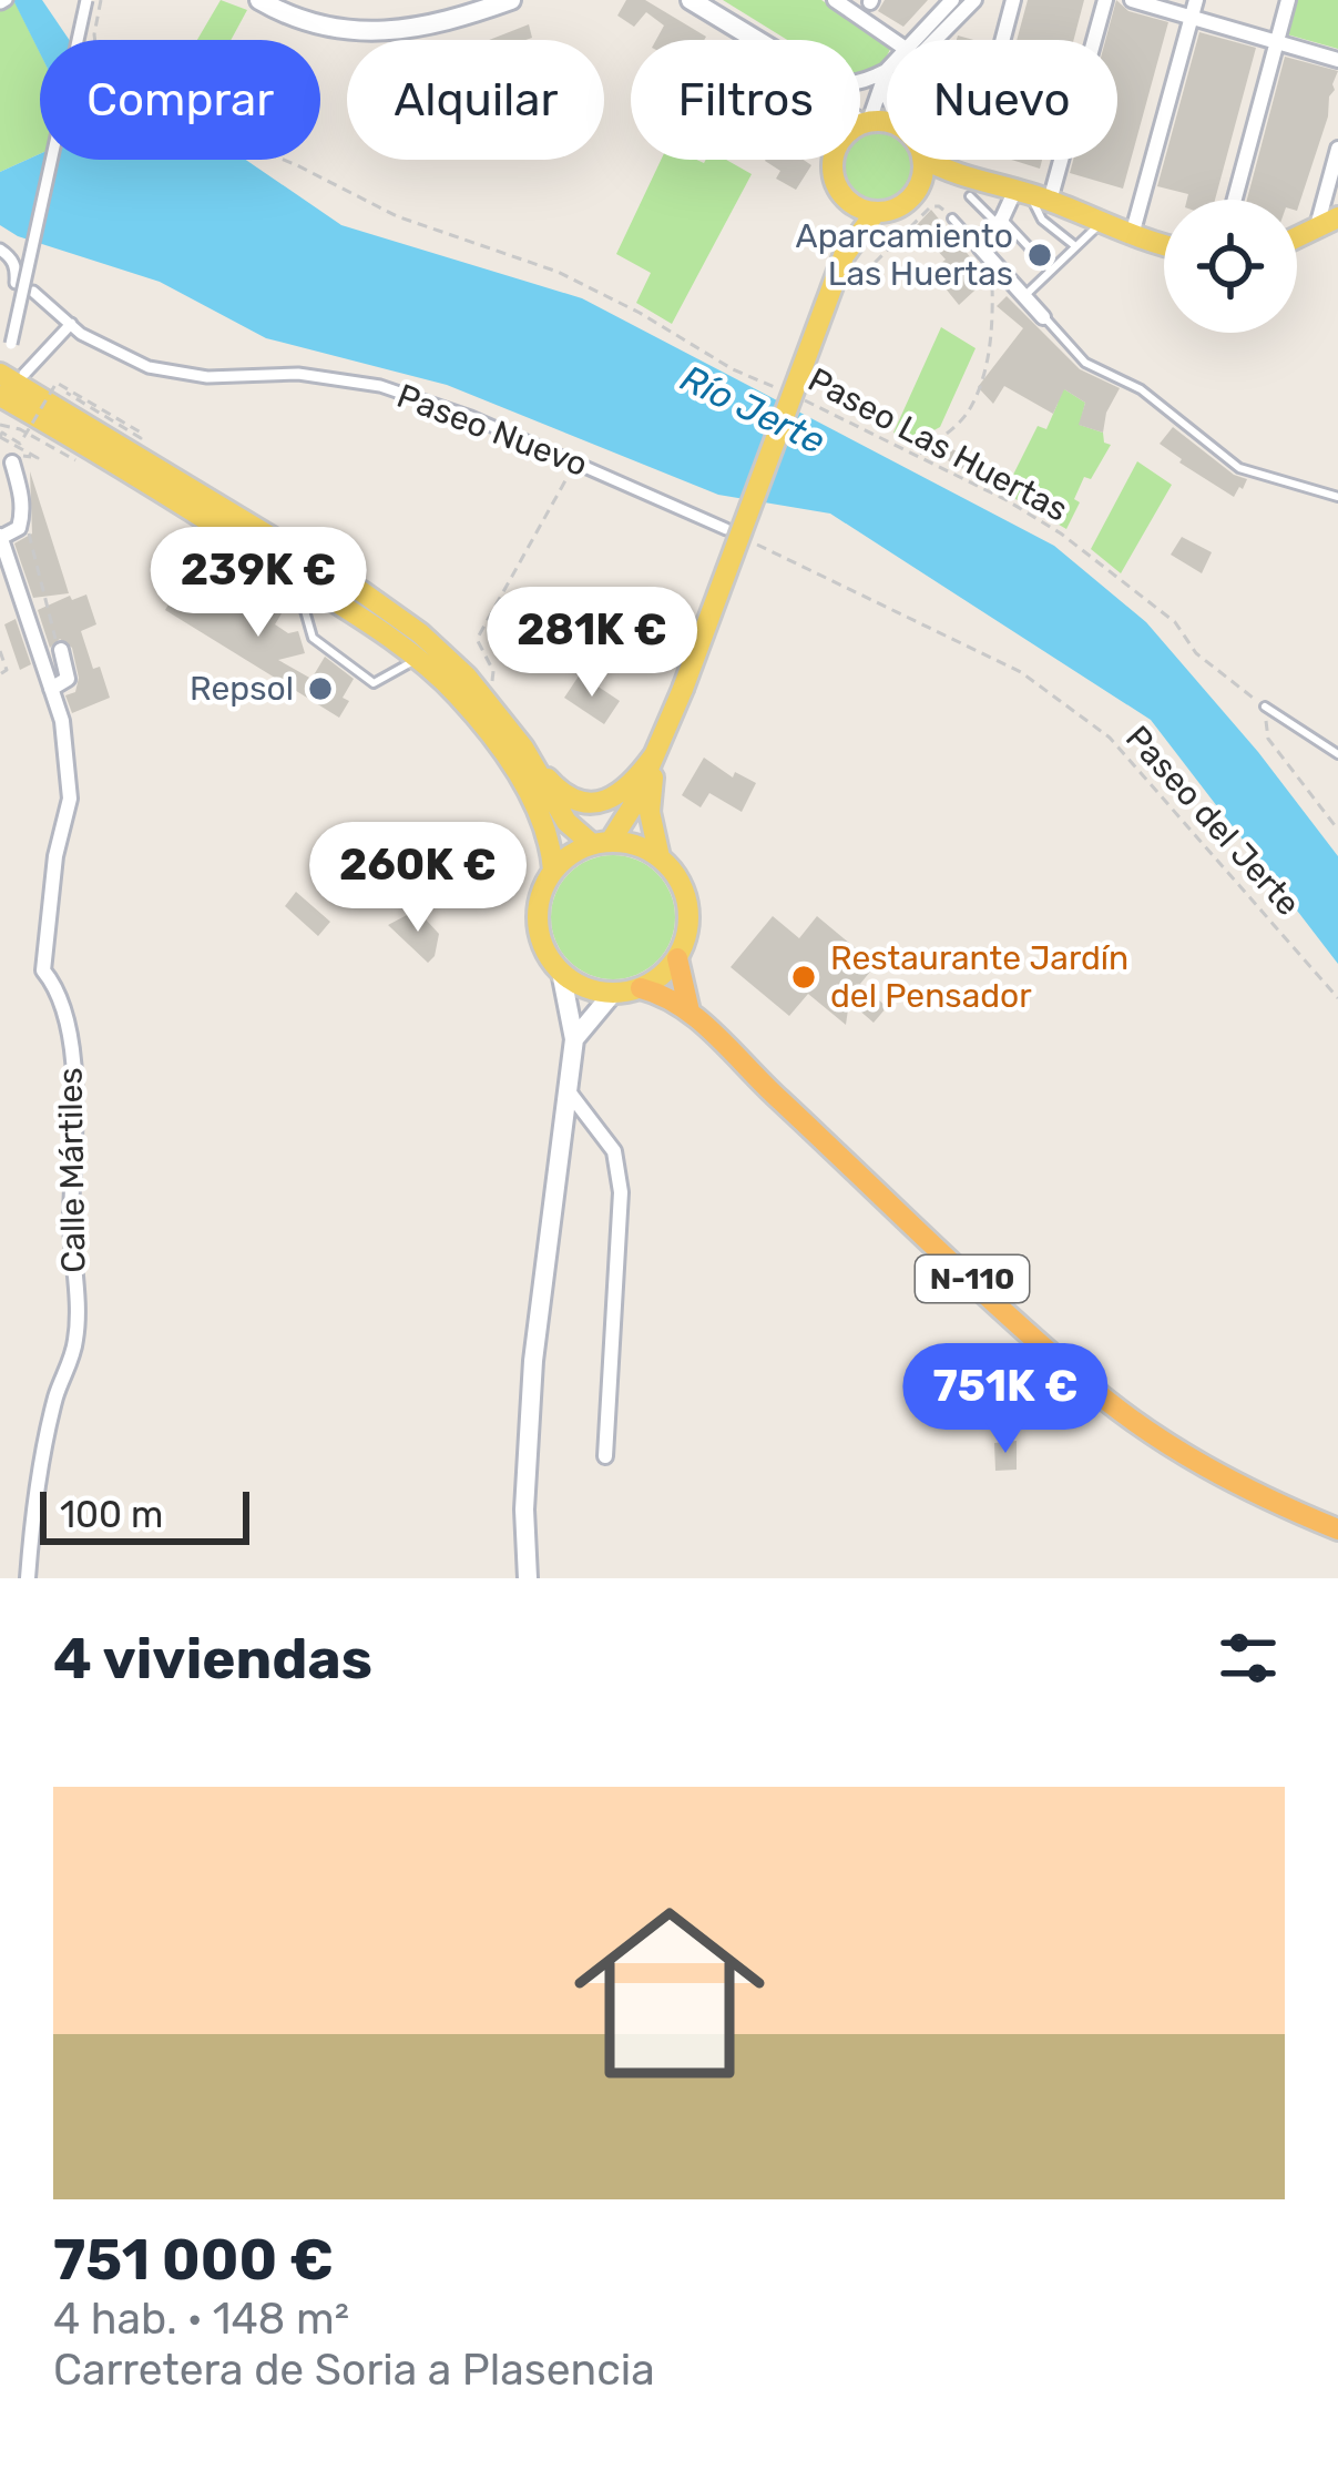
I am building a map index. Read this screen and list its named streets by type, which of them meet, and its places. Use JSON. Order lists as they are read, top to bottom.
{
  "streets": {
    "highway": ["N-110"],
    "street": ["Paseo Nuevo", "Calle Mártiles"],
    "path": ["Paseo Las Huertas", "Paseo del Jerte"]
  },
  "water": ["Río Jerte"],
  "places": ["Aparcamiento Las Huertas", "Repsol", "Restaurante Jardín del Pensador"],
  "scale_bar": "100 m",
  "page": {
    "chip": [
      "Comprar",
      "Alquilar",
      "Filtros",
      "Nuevo"
    ],
    "price": [
      "239K €",
      "281K €",
      "260K €",
      "751K €"
    ],
    "scale": "100 m",
    "heading": "4 viviendas",
    "list": [
      {
        "name": "751 000 €",
        "note": "4 hab. · 148 m² · Carretera de Soria a Plasencia"
      }
    ]
  }
}
